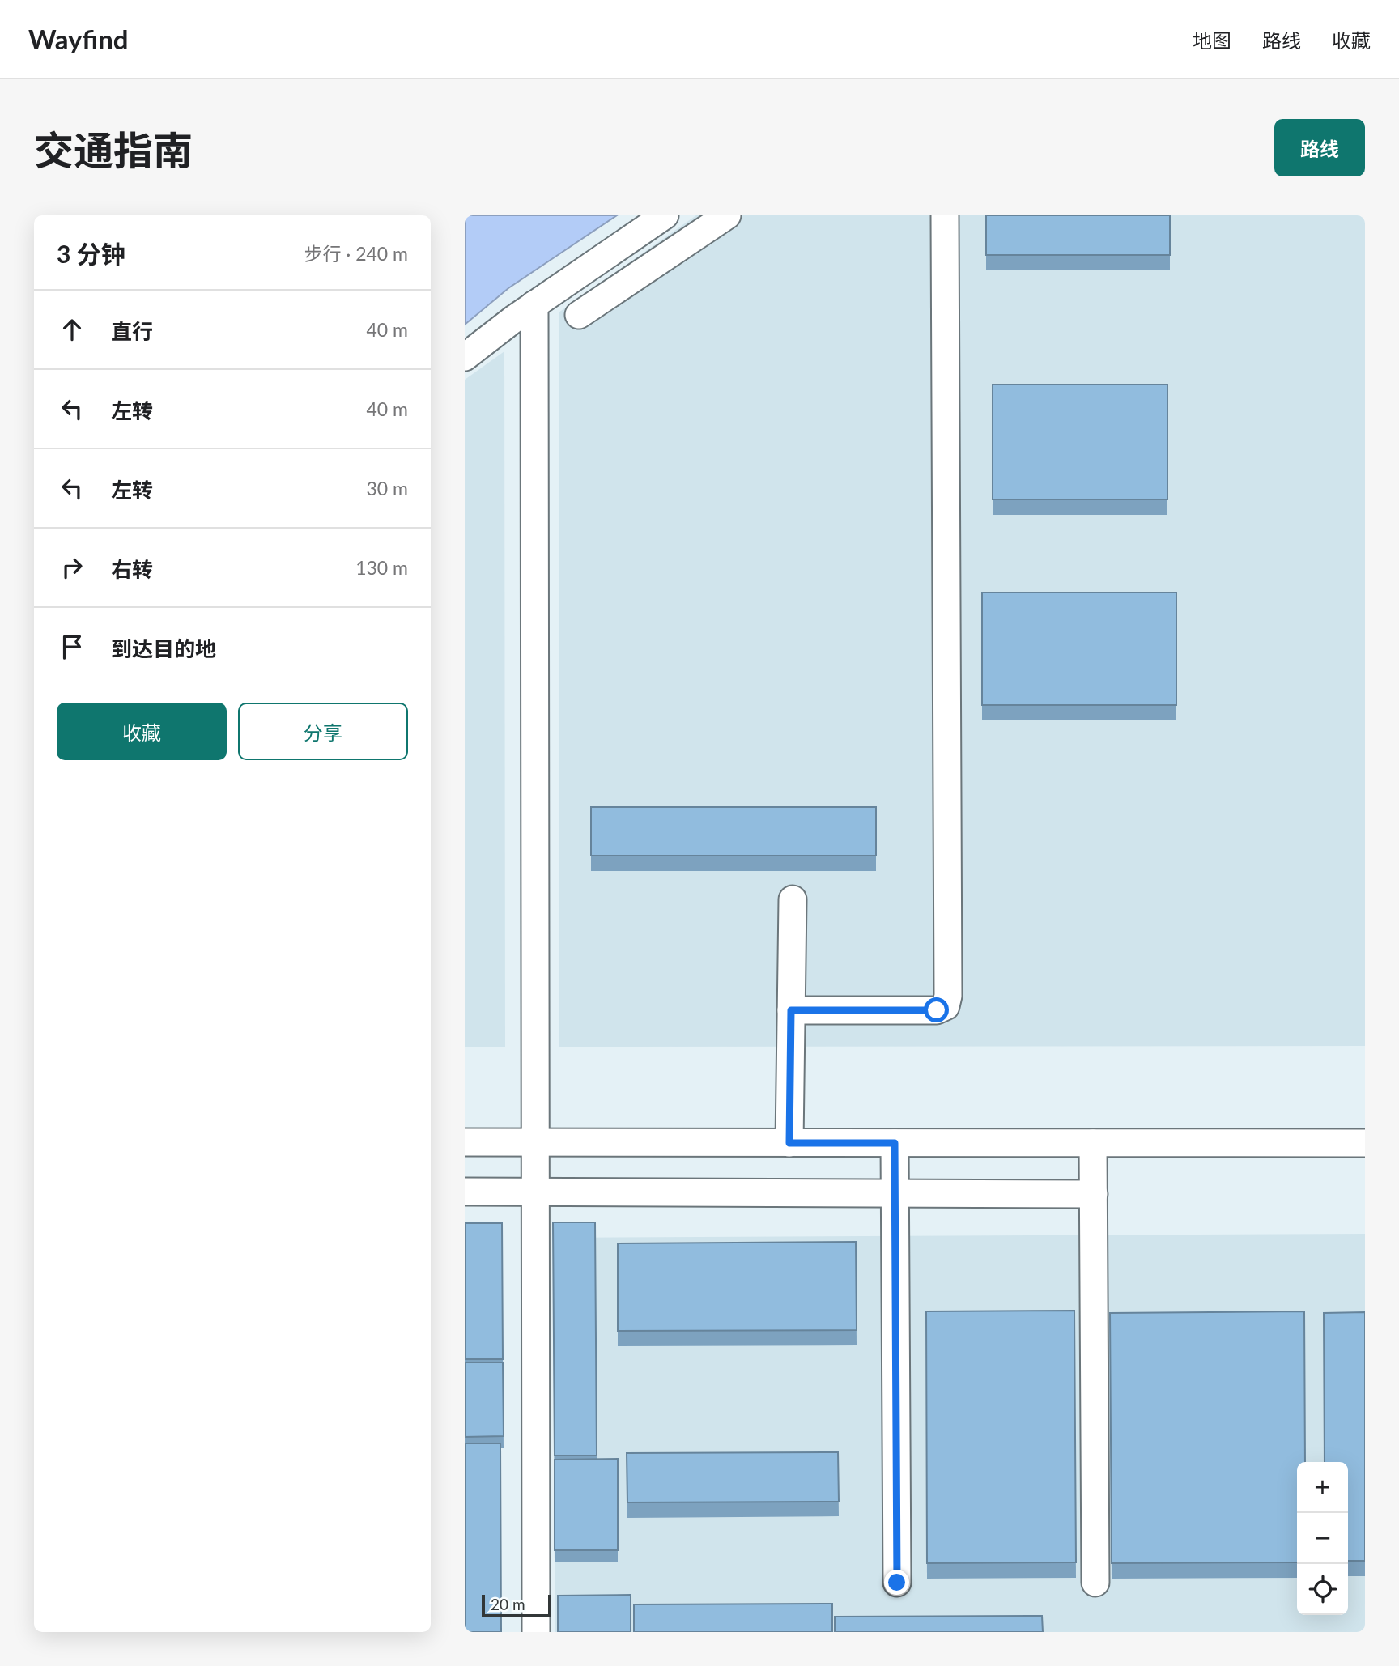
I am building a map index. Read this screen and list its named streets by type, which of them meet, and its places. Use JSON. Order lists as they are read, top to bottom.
{
  "scale_bar": "20 m",
  "page": {
    "header": "Wayfind",
    "nav": ["地图", "路线", "收藏"],
    "title": "交通指南",
    "buttons": [
      "路线",
      ["收藏", "分享"]
    ],
    "heading": ["3 分钟", "步行 · 240 m"],
    "list": [
      ["直行", "40 m"],
      ["左转", "40 m"],
      ["左转", "30 m"],
      ["右转", "130 m"],
      "到达目的地"
    ],
    "map_buttons": ["+", "−"],
    "scale": "20 m"
  }
}
